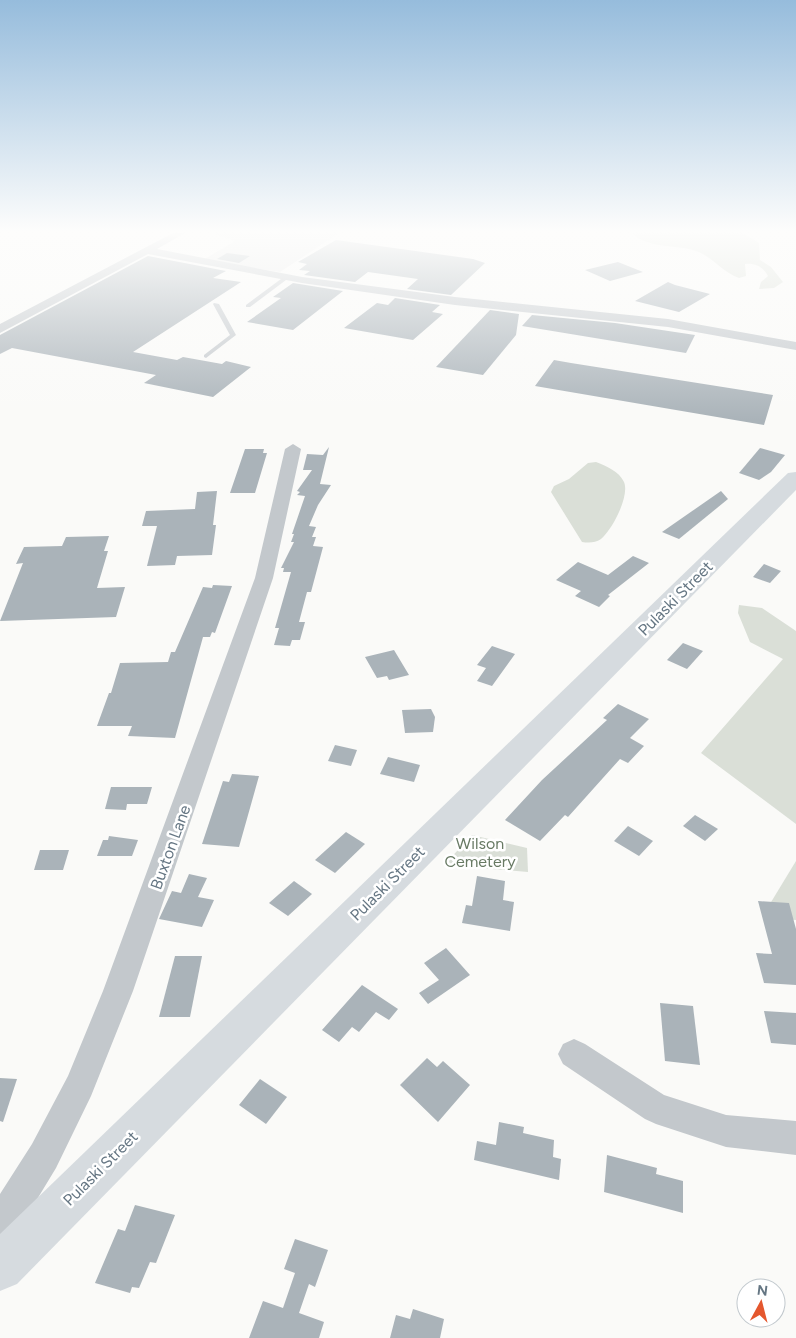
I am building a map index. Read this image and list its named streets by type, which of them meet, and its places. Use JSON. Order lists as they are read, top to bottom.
{
  "streets": {
    "main road": ["Pulaski Street"],
    "street": ["Buxton Lane"]
  },
  "parks": ["Wilson Cemetery"],
  "north": "top"
}
